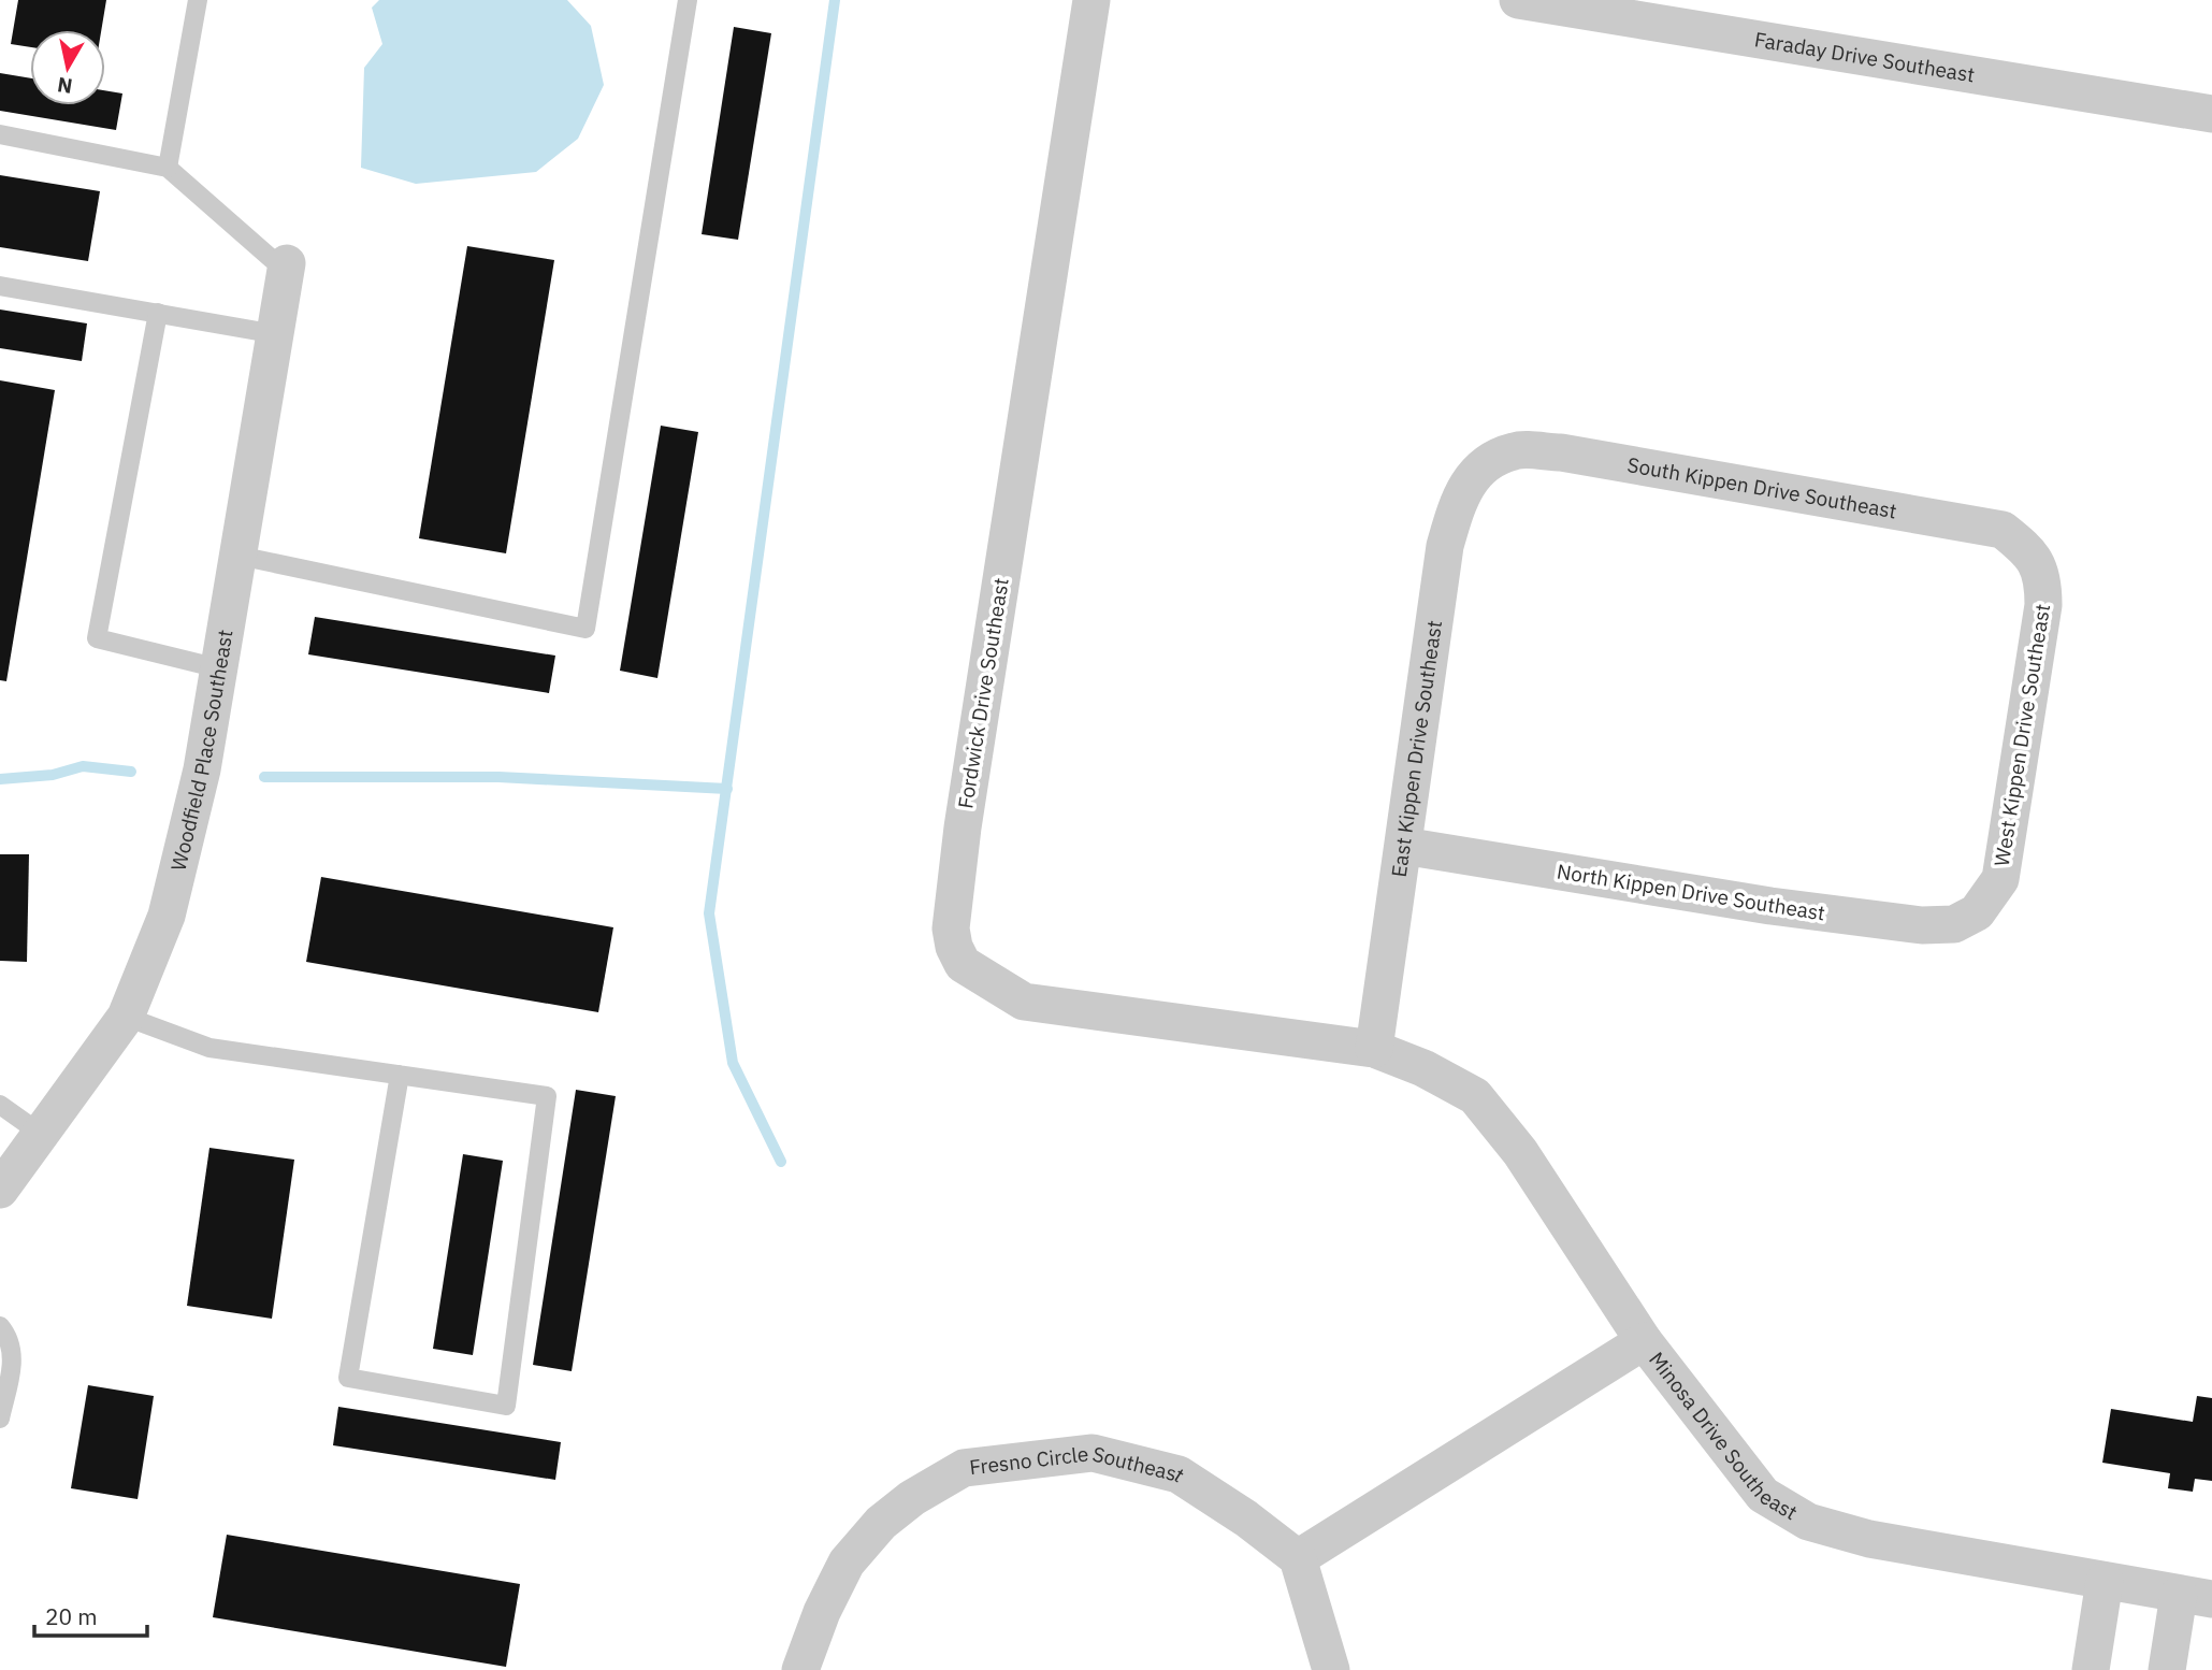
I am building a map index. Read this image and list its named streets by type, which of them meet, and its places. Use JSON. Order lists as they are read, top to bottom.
{
  "streets": {
    "street": [
      "Faraday Drive Southeast",
      "South Kippen Drive Southeast",
      "Fordwick Drive Southeast",
      "West Kippen Drive Southeast",
      "Woodfield Place Southeast",
      "East Kippen Drive Southeast",
      "North Kippen Drive Southeast",
      "Minosa Drive Southeast",
      "Fresno Circle Southeast"
    ]
  },
  "crossings": [
    ["South Kippen Drive Southeast", "West Kippen Drive Southeast"],
    ["South Kippen Drive Southeast", "East Kippen Drive Southeast"],
    ["Fordwick Drive Southeast", "East Kippen Drive Southeast"],
    ["Fordwick Drive Southeast", "Minosa Drive Southeast"],
    ["West Kippen Drive Southeast", "North Kippen Drive Southeast"],
    ["East Kippen Drive Southeast", "North Kippen Drive Southeast"],
    ["East Kippen Drive Southeast", "Minosa Drive Southeast"]
  ],
  "scale_bar": "20 m",
  "north": "bottom"
}
